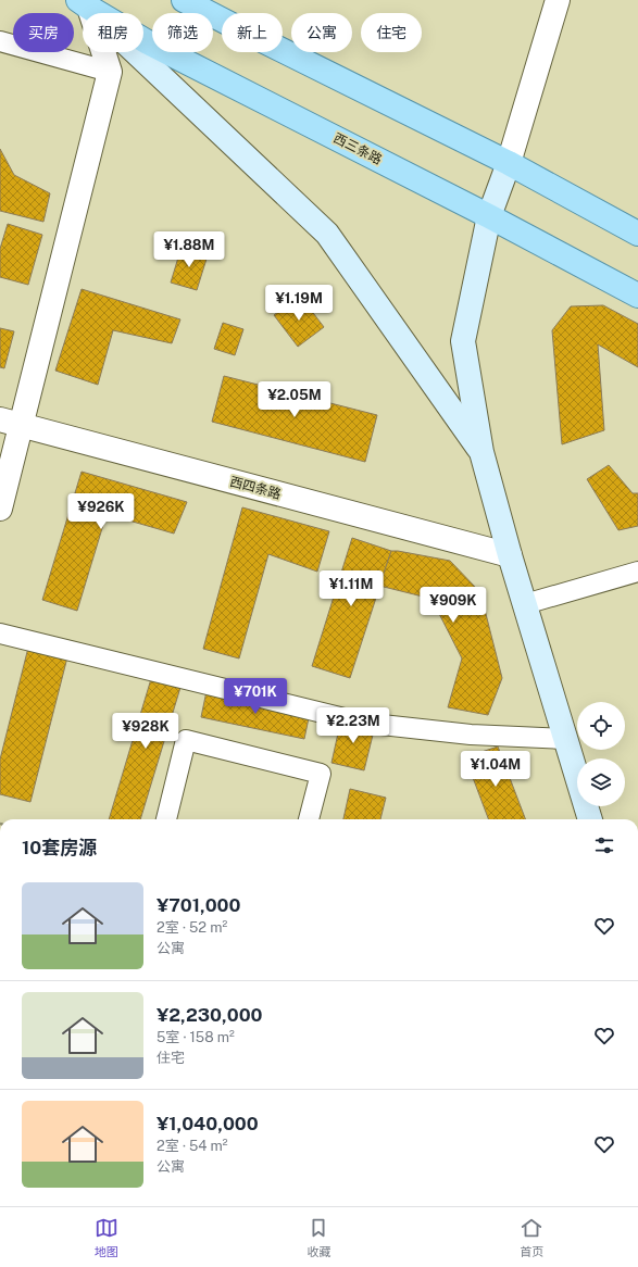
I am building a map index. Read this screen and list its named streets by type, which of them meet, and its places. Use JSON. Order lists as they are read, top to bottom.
{
  "streets": {
    "main road": ["西三条路"],
    "street": ["西四条路"]
  },
  "page": {
    "chip": [
      "买房",
      "租房",
      "筛选",
      "新上",
      "公寓",
      "住宅"
    ],
    "price": [
      "¥1.88M",
      "¥1.19M",
      "¥2.05M",
      "¥926K",
      "¥1.11M",
      "¥909K",
      "¥701K",
      "¥2.23M",
      "¥928K",
      "¥1.04M"
    ],
    "heading": "10套房源",
    "list": [
      {
        "name": "¥701,000",
        "note": "2室 · 52 m² · 公寓"
      },
      {
        "name": "¥2,230,000",
        "note": "5室 · 158 m² · 住宅"
      },
      {
        "name": "¥1,040,000",
        "note": "2室 · 54 m² · 公寓"
      }
    ],
    "tabs": ["地图", "收藏", "首页"]
  }
}
